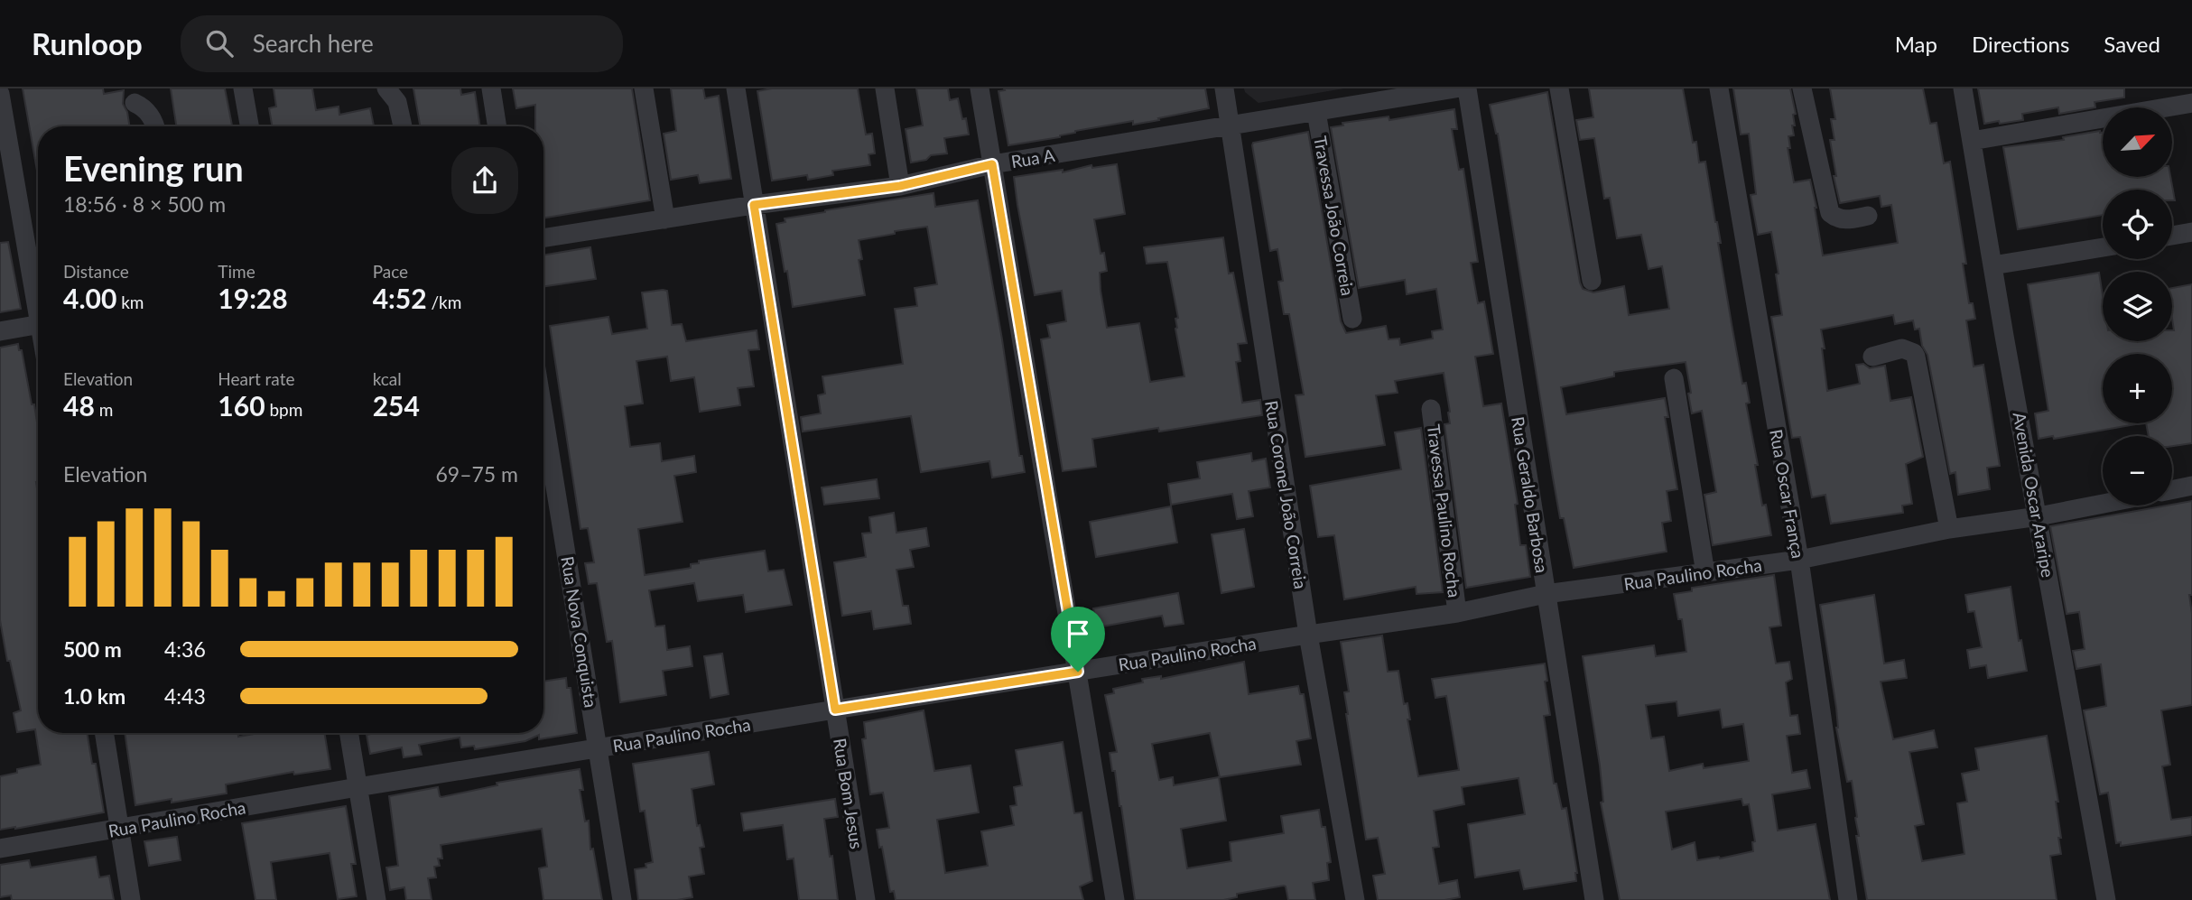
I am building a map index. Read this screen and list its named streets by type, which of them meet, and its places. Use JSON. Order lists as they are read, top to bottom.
{
  "streets": {
    "street": [
      "Rua A",
      "Travessa João Correia",
      "Rua Oscar França",
      "Rua Coronel João Correia",
      "Rua Geraldo Barbosa",
      "Avenida Oscar Araripe",
      "Travessa Paulino Rocha",
      "Rua Paulino Rocha",
      "Rua Nova Conquista",
      "Rua Bom Jesus"
    ]
  },
  "crossings": [
    ["Rua A", "Travessa João Correia"],
    ["Rua A", "Rua Coronel João Correia"],
    ["Rua A", "Rua Bom Jesus"],
    ["Rua Oscar França", "Rua Paulino Rocha"],
    ["Rua Coronel João Correia", "Rua Paulino Rocha"],
    ["Rua Geraldo Barbosa", "Rua Paulino Rocha"],
    ["Avenida Oscar Araripe", "Rua Paulino Rocha"],
    ["Travessa Paulino Rocha", "Rua Paulino Rocha"],
    ["Rua Paulino Rocha", "Rua Nova Conquista"],
    ["Rua Paulino Rocha", "Rua Bom Jesus"]
  ],
  "north": "top right",
  "page": {
    "header": "Runloop",
    "search": "Search here",
    "nav": ["Map", "Directions", "Saved"],
    "map_buttons": ["+", "−"],
    "heading": ["Evening run", "18:56 · 8 × 500 m"],
    "stats": [
      ["Distance", "4.00 km"],
      ["Time", "19:28"],
      ["Pace", "4:52 /km"],
      ["Elevation", "48 m"],
      ["Heart rate", "160 bpm"],
      ["kcal", "254"]
    ],
    "chart": ["Elevation", "69–75 m"],
    "list": [
      {
        "name": "500 m",
        "note": "4:36"
      },
      {
        "name": "1.0 km",
        "note": "4:43"
      }
    ]
  }
}
